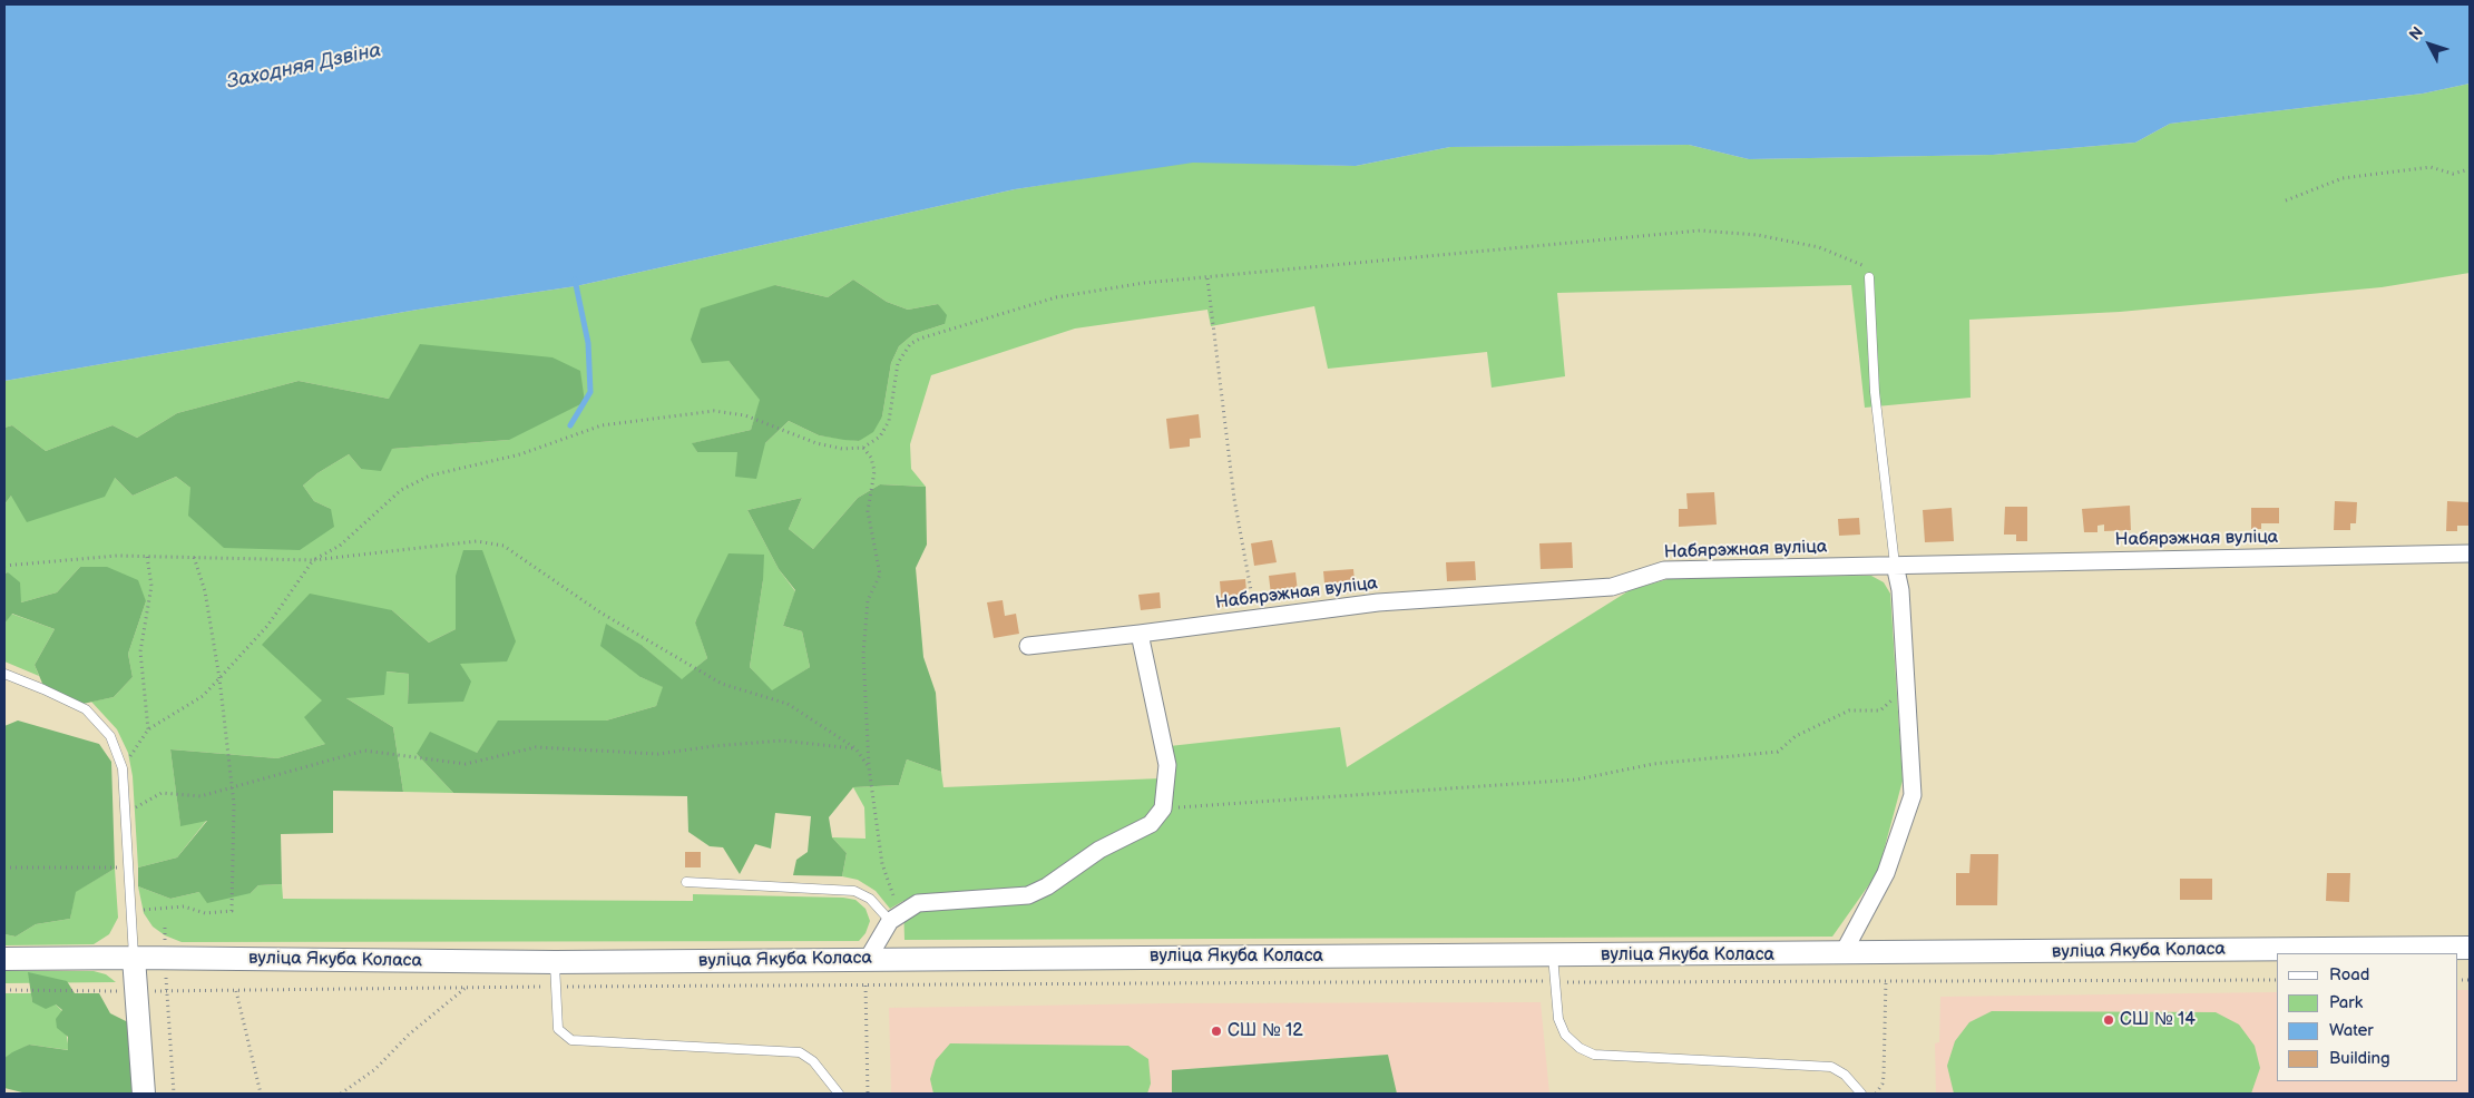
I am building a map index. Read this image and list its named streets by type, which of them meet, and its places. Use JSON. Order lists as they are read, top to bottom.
{
  "streets": {
    "street": ["Набярэжная вуліца", "вуліца Якуба Коласа"]
  },
  "water": ["Заходняя Дзвіна"],
  "places": ["СШ № 14", "СШ № 12"],
  "legend": [
    "Road",
    "Park",
    "Water",
    "Building"
  ],
  "north": "top left"
}
